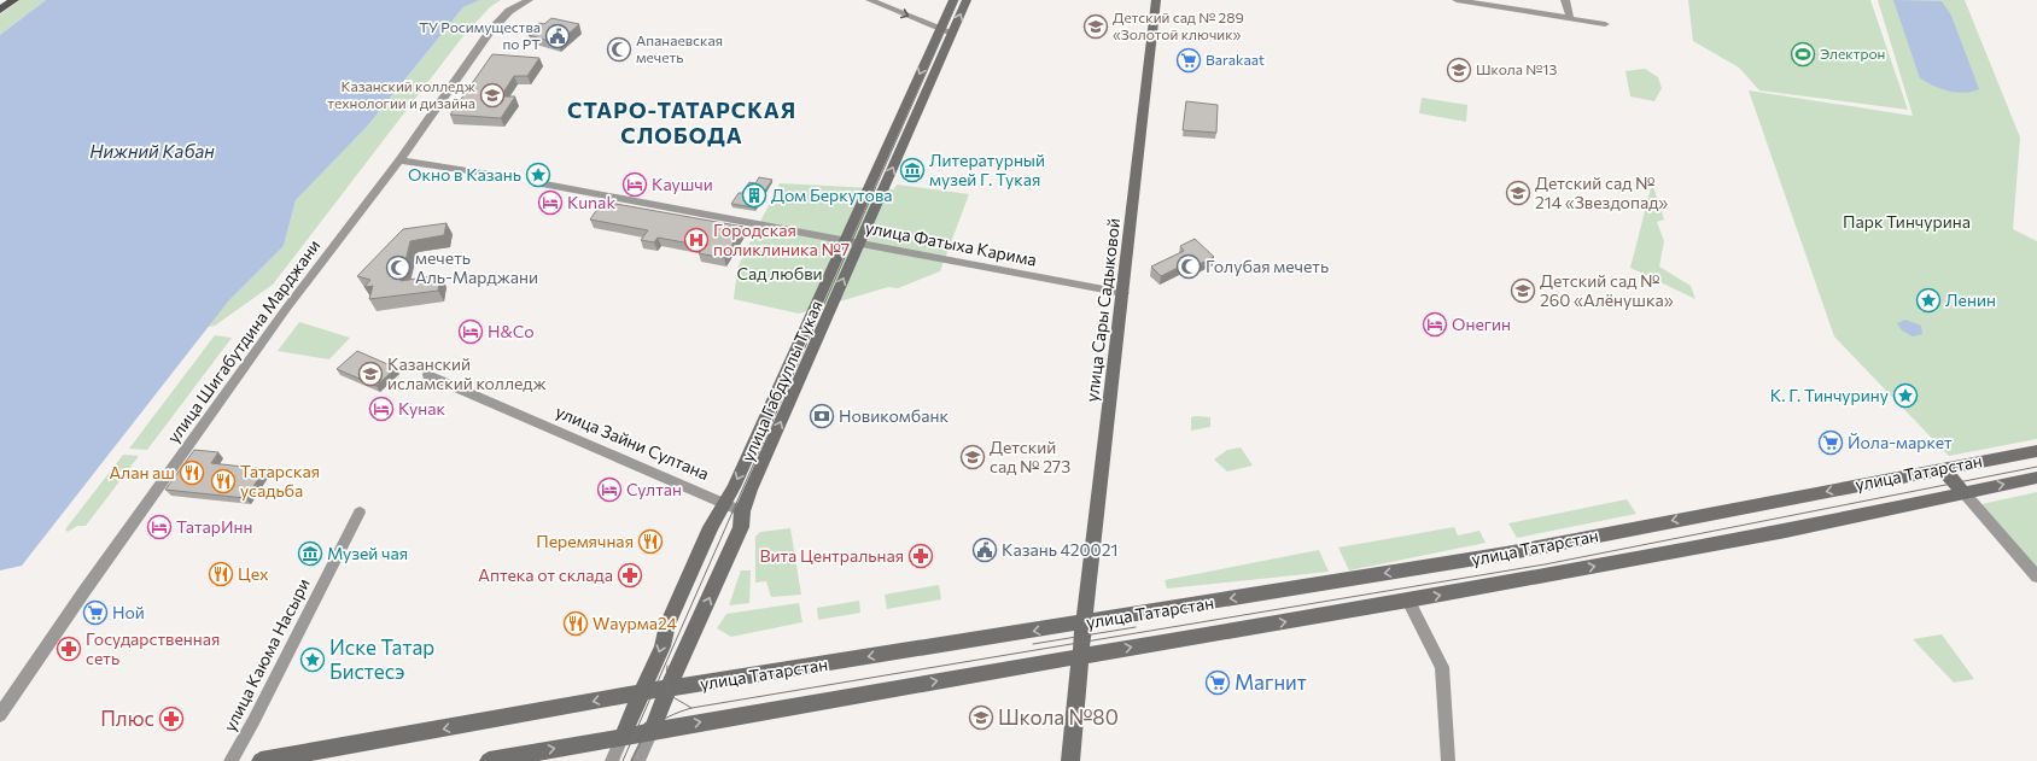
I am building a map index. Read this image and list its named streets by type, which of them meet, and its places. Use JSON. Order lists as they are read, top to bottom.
{
  "streets": {
    "main road": ["улица Сары Садыковой", "улица Габдуллы Тукая", "улица Татарстан"],
    "street": [
      "улица Фатыха Карима",
      "улица Шигабутдина Марджани",
      "улица Зайни Султана",
      "улица Каюма Насыри"
    ]
  },
  "crossings": [
    ["улица Фатыха Карима", "улица Сары Садыковой"],
    ["улица Фатыха Карима", "улица Габдуллы Тукая"],
    ["улица Сары Садыковой", "улица Татарстан"],
    ["улица Габдуллы Тукая", "улица Зайни Султана"],
    ["улица Габдуллы Тукая", "улица Татарстан"]
  ],
  "districts": ["СТАРО-ТАТАРСКАЯ СЛОБОДА"],
  "water": ["Нижний Кабан"],
  "parks": ["Парк Тинчурина", "Сад любви"],
  "places": {
    "school or university": [
      "Детский сад № 289 «Золотой ключик»",
      "Школа №13",
      "Казанский колледж технологии и дизайна",
      "Детский сад № 214 «Звездопад»",
      "Детский сад № 260 «Алёнушка»",
      "Казанский исламский колледж",
      "Детский сад № 273",
      "Школа №80"
    ],
    "public building": ["ТУ Росимущества по РТ", "Казань 420021"],
    "mosque": ["Апанаевская мечеть", "Голубая мечеть", "мечеть Аль-Марджани"],
    "sports": ["Электрон"],
    "supermarket": [
      "Barakaat",
      "Йола-маркет",
      "Ной",
      "Магнит"
    ],
    "museum": ["Литературный музей Г. Тукая", "Музей чая"],
    "place": [
      "Окно в Казань",
      "Ленин",
      "К. Г. Тинчурину",
      "Иске Татар Бистесэ"
    ],
    "hotel": [
      "Каушчи",
      "Kunak",
      "Онегин",
      "H&Co",
      "Кунак",
      "Султан",
      "ТатарИнн"
    ],
    "building": ["Дом Беркутова"],
    "hospital": ["Городская поликлиника №7"],
    "bank": ["Новикомбанк"],
    "restaurant": [
      "Алан аш",
      "Татарская усадьба",
      "Перемячная",
      "Цех",
      "Wаурма24"
    ],
    "pharmacy": [
      "Вита Центральная",
      "Аптека от склада",
      "Государственная сеть",
      "Плюс"
    ]
  }
}
